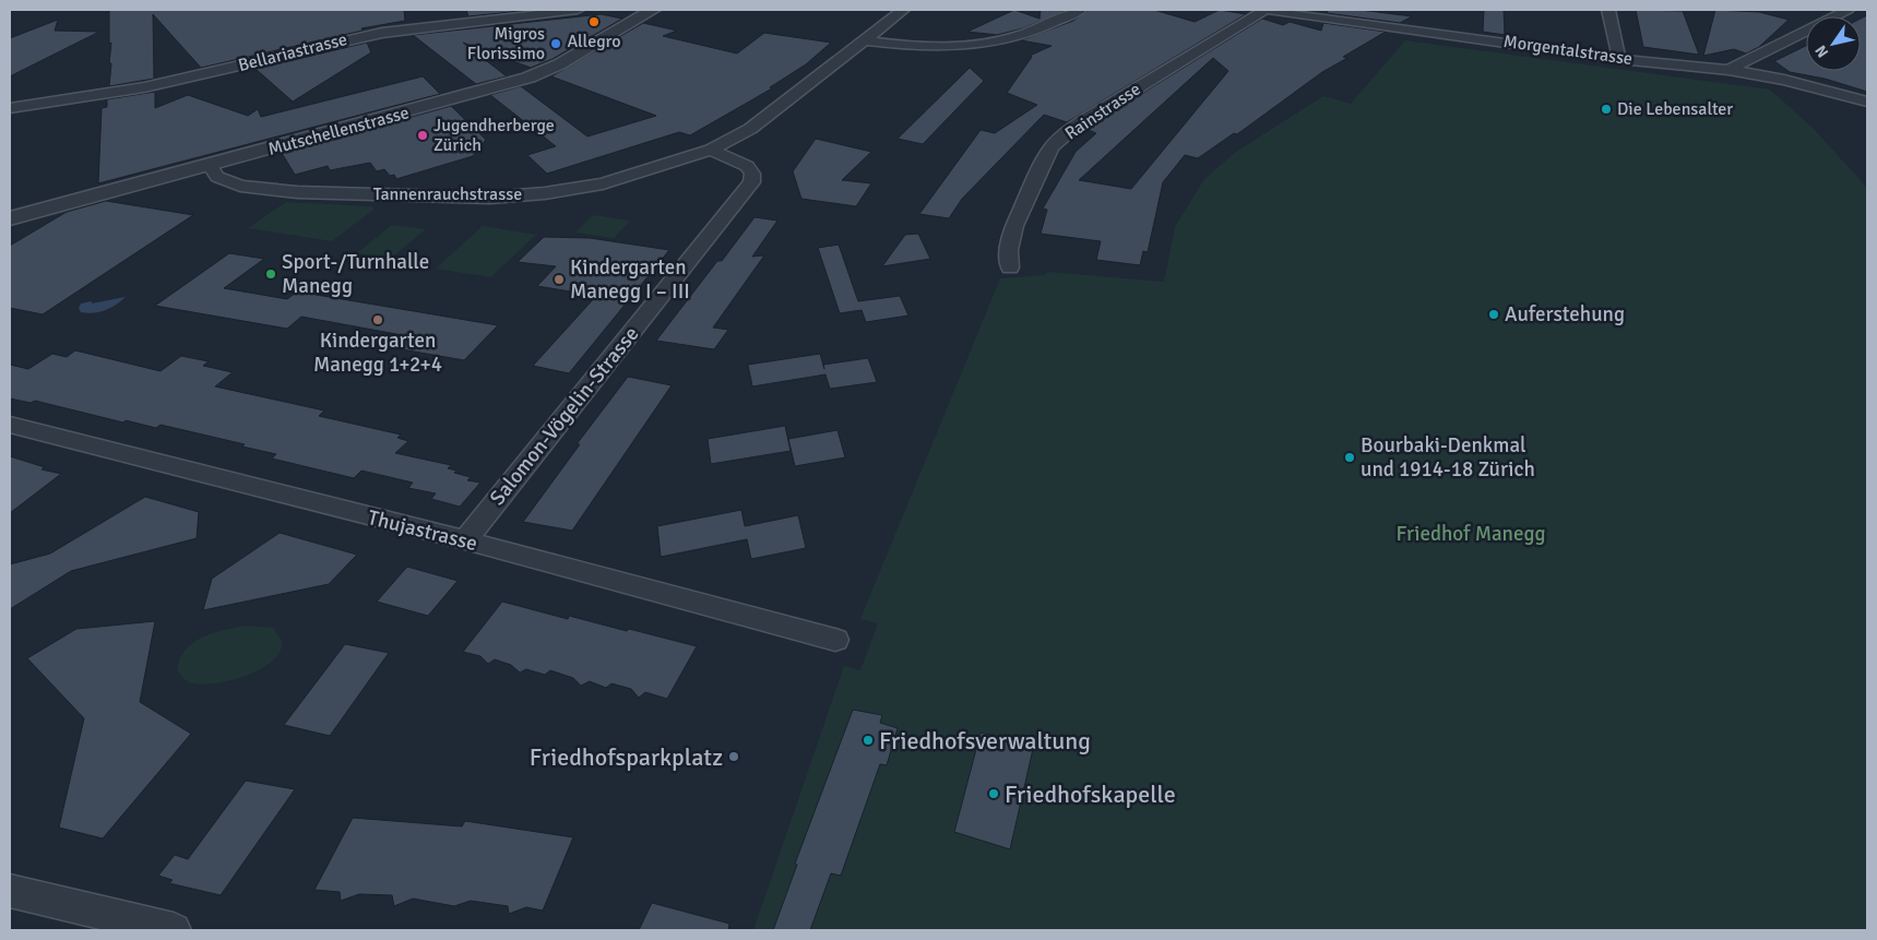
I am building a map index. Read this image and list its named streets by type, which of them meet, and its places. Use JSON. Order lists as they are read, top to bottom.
{
  "streets": {
    "street": [
      "Morgentalstrasse",
      "Bellariastrasse",
      "Rainstrasse",
      "Mutschellenstrasse",
      "Tannenrauchstrasse",
      "Salomon-Vögelin-Strasse",
      "Thujastrasse"
    ]
  },
  "crossings": [
    ["Morgentalstrasse", "Rainstrasse"],
    ["Mutschellenstrasse", "Tannenrauchstrasse"],
    ["Tannenrauchstrasse", "Salomon-Vögelin-Strasse"],
    ["Salomon-Vögelin-Strasse", "Thujastrasse"]
  ],
  "parks": ["Friedhof Manegg"],
  "places": [
    "Allegro",
    "Migros Florissimo",
    "Die Lebensalter",
    "Jugendherberge Zürich",
    "Sport-/Turnhalle Manegg",
    "Kindergarten Manegg I – III",
    "Auferstehung",
    "Kindergarten Manegg 1+2+4",
    "Bourbaki-Denkmal und 1914-18 Zürich",
    "Friedhofsverwaltung",
    "Friedhofsparkplatz",
    "Friedhofskapelle"
  ],
  "north": "bottom left"
}
